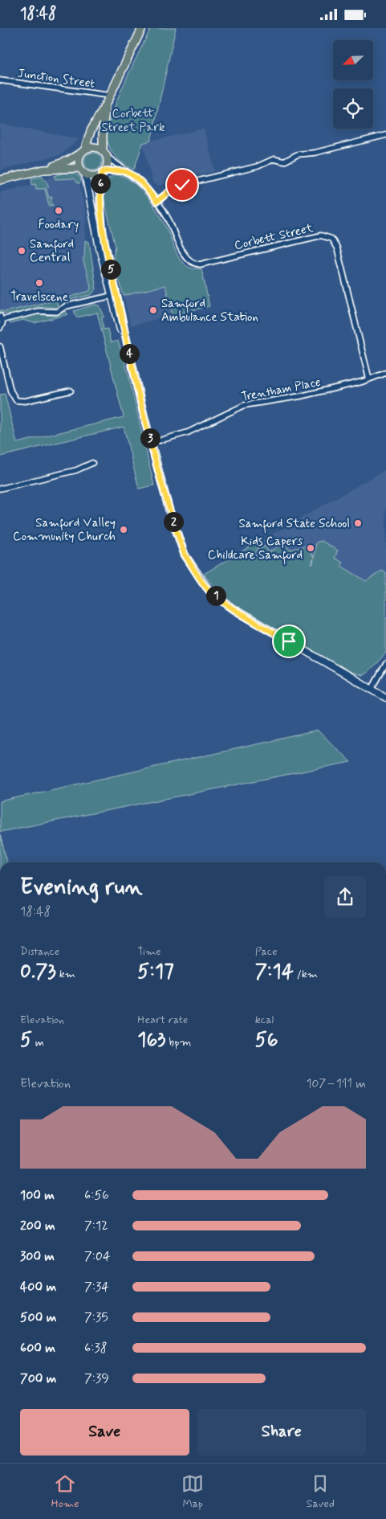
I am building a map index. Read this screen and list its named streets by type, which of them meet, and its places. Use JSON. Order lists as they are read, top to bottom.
{
  "streets": {
    "street": ["Junction Street", "Corbett Street", "Trentham Place"]
  },
  "crossings": [
    ["Corbett Street", "Trentham Place"]
  ],
  "parks": ["Corbett Street Park"],
  "places": [
    "Foodary",
    "Samford Central",
    "Travelscene",
    "Samford Ambulance Station",
    "Samford State School",
    "Samford Valley Community Church",
    "Kids Capers Childcare Samford"
  ],
  "north": "bottom left",
  "page": {
    "status": "18:48",
    "pins": [
      "6",
      "5",
      "4",
      "3",
      "2",
      "1"
    ],
    "heading": ["Evening run", "18:48"],
    "stats": [
      ["Distance", "0.73 km"],
      ["Time", "5:17"],
      ["Pace", "7:14 /km"],
      ["Elevation", "5 m"],
      ["Heart rate", "163 bpm"],
      ["kcal", "56"]
    ],
    "chart": ["Elevation", "107–111 m"],
    "list": [
      {
        "name": "100 m",
        "note": "6:56"
      },
      {
        "name": "200 m",
        "note": "7:12"
      },
      {
        "name": "300 m",
        "note": "7:04"
      },
      {
        "name": "400 m",
        "note": "7:34"
      },
      {
        "name": "500 m",
        "note": "7:35"
      },
      {
        "name": "600 m",
        "note": "6:38"
      },
      {
        "name": "700 m",
        "note": "7:39"
      }
    ],
    "buttons": ["Save", "Share"],
    "tabs": ["Home", "Map", "Saved"]
  }
}
